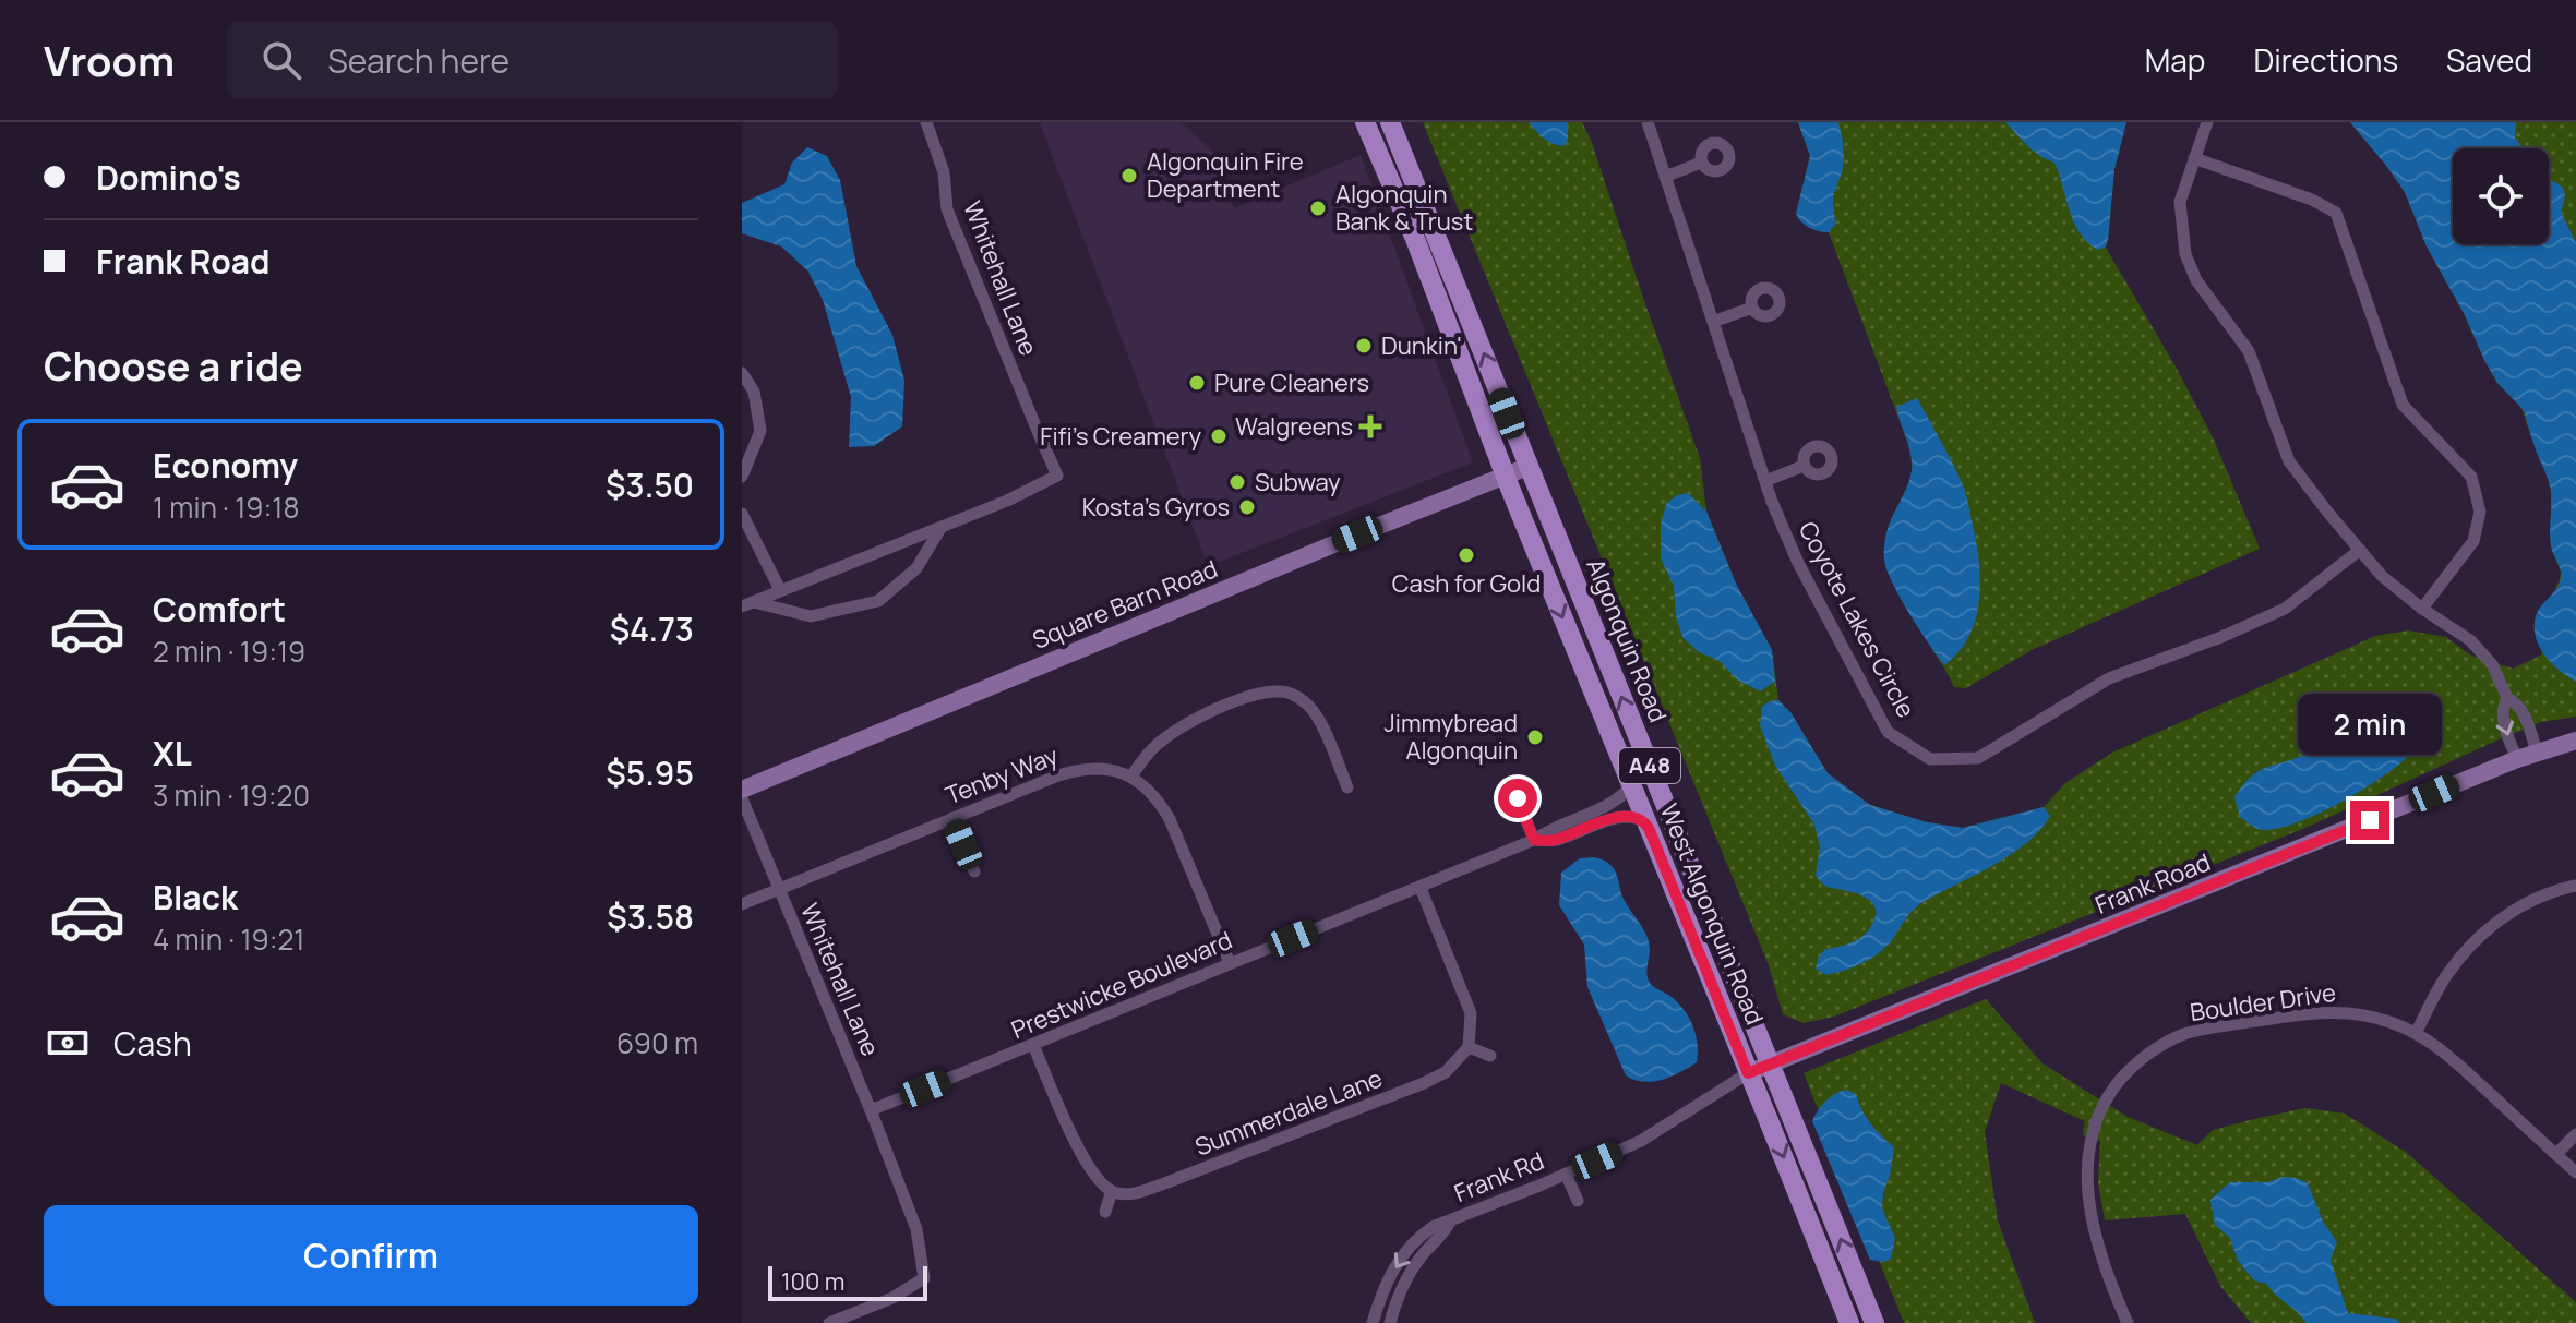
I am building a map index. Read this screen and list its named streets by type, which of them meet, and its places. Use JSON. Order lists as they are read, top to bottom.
{
  "streets": {
    "main road": ["Algonquin Road", "A48", "West Algonquin Road"],
    "street": [
      "Whitehall Lane",
      "Square Barn Road",
      "Coyote Lakes Circle",
      "Tenby Way",
      "Frank Road",
      "Prestwicke Boulevard",
      "Boulder Drive",
      "Summerdale Lane",
      "Frank Rd"
    ]
  },
  "crossings": [
    ["Whitehall Lane", "Tenby Way"],
    ["Whitehall Lane", "Prestwicke Boulevard"],
    ["Square Barn Road", "Algonquin Road"],
    ["Square Barn Road", "A48"],
    ["Square Barn Road", "West Algonquin Road"],
    ["Algonquin Road", "Frank Road"],
    ["A48", "West Algonquin Road"],
    ["Frank Road", "West Algonquin Road"],
    ["Frank Road", "Frank Rd"],
    ["West Algonquin Road", "Prestwicke Boulevard"],
    ["West Algonquin Road", "Frank Rd"]
  ],
  "one_way": ["Algonquin Road", "West Algonquin Road"],
  "places": {
    "other": [
      "Algonquin Fire Department",
      "Algonquin Bank & Trust",
      "Dunkin'",
      "Pure Cleaners",
      "Fifi's Creamery",
      "Subway",
      "Kosta's Gyros",
      "Cash for Gold",
      "Jimmybread Algonquin"
    ],
    "health": ["Walgreens"]
  },
  "scale_bar": "100 m",
  "page": {
    "header": "Vroom",
    "search": "Search here",
    "nav": ["Map", "Directions", "Saved"],
    "banner": ["Domino's", "Frank Road"],
    "heading": "Choose a ride",
    "list": [
      {
        "name": "Economy",
        "note": "1 min · 19:18",
        "value": "$3.50"
      },
      {
        "name": "Comfort",
        "note": "2 min · 19:19",
        "value": "$4.73"
      },
      {
        "name": "XL",
        "note": "3 min · 19:20",
        "value": "$5.95"
      },
      {
        "name": "Black",
        "note": "4 min · 19:21",
        "value": "$3.58"
      }
    ],
    "bubble": "2 min",
    "pay": ["Cash", "690 m"],
    "buttons": "Confirm",
    "scale": "100 m"
  }
}
